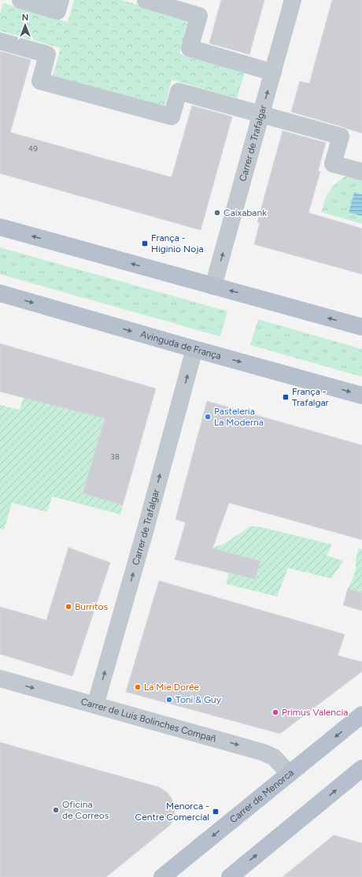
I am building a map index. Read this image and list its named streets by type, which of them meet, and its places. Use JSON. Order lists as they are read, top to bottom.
{
  "streets": {
    "main road": ["Avinguda de França", "Carrer de Menorca"],
    "street": ["Carrer de Trafalgar", "Carrer de Luis Bolinches Compañ"]
  },
  "crossings": [
    ["Carrer de Trafalgar", "Avinguda de França"],
    ["Carrer de Trafalgar", "Carrer de Luis Bolinches Compañ"],
    ["Carrer de Luis Bolinches Compañ", "Carrer de Menorca"]
  ],
  "one_way": ["Carrer de Trafalgar", "Carrer de Luis Bolinches Compañ"],
  "places": {
    "other": [
      "Caixabank",
      "Pastelería La Moderna",
      "Burritos",
      "La Mie Dorée",
      "Toni & Guy",
      "Primus Valencia",
      "Oficina de Correos"
    ],
    "transit": ["França - Higinio Noja", "França - Trafalgar", "Menorca - Centre Comercial"]
  },
  "house_numbers": ["49", "38"],
  "north": "top"
}
